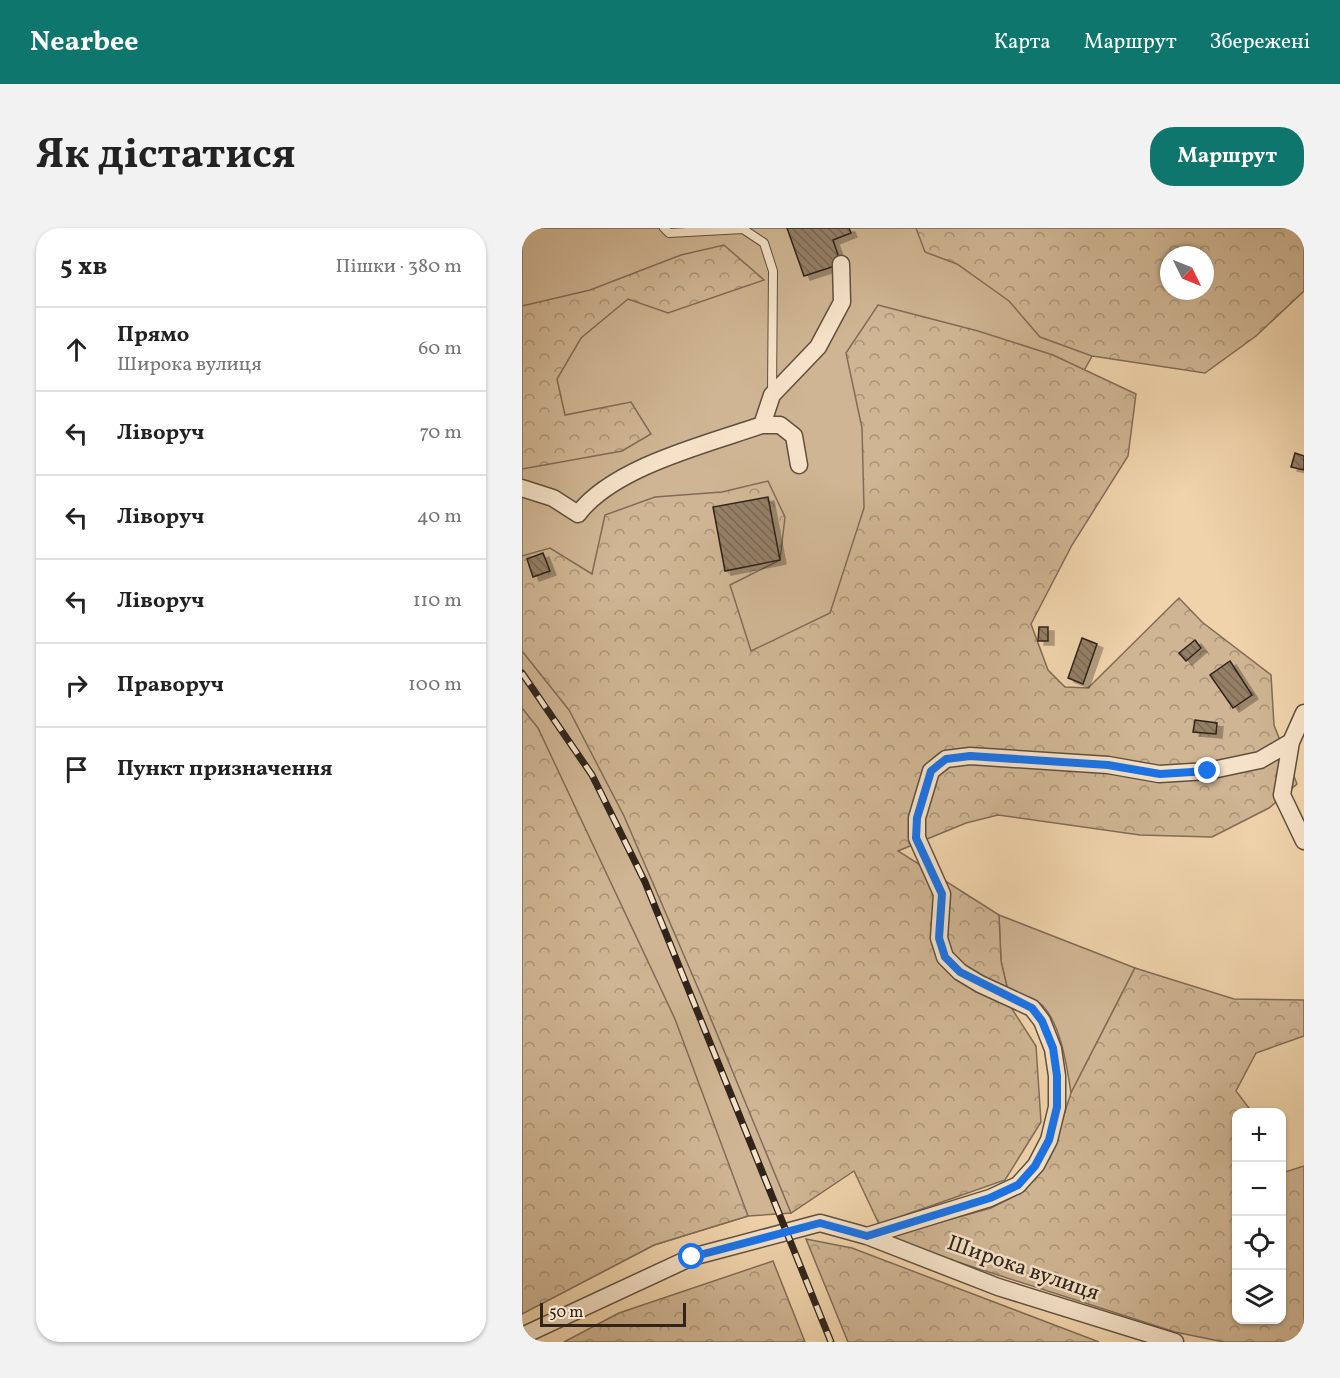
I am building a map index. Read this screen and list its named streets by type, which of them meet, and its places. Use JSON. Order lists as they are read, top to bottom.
{
  "streets": {
    "street": ["Широка вулиця"]
  },
  "scale_bar": "50 m",
  "north": "bottom right",
  "page": {
    "header": "Nearbee",
    "nav": ["Карта", "Маршрут", "Збережені"],
    "title": "Як дістатися",
    "buttons": "Маршрут",
    "heading": ["5 хв", "Пішки · 380 m"],
    "list": [
      ["Прямо", "Широка вулиця", "60 m"],
      ["Ліворуч", "70 m"],
      ["Ліворуч", "40 m"],
      ["Ліворуч", "110 m"],
      ["Праворуч", "100 m"],
      "Пункт призначення"
    ],
    "map_buttons": ["+", "−"],
    "scale": "50 m"
  }
}
